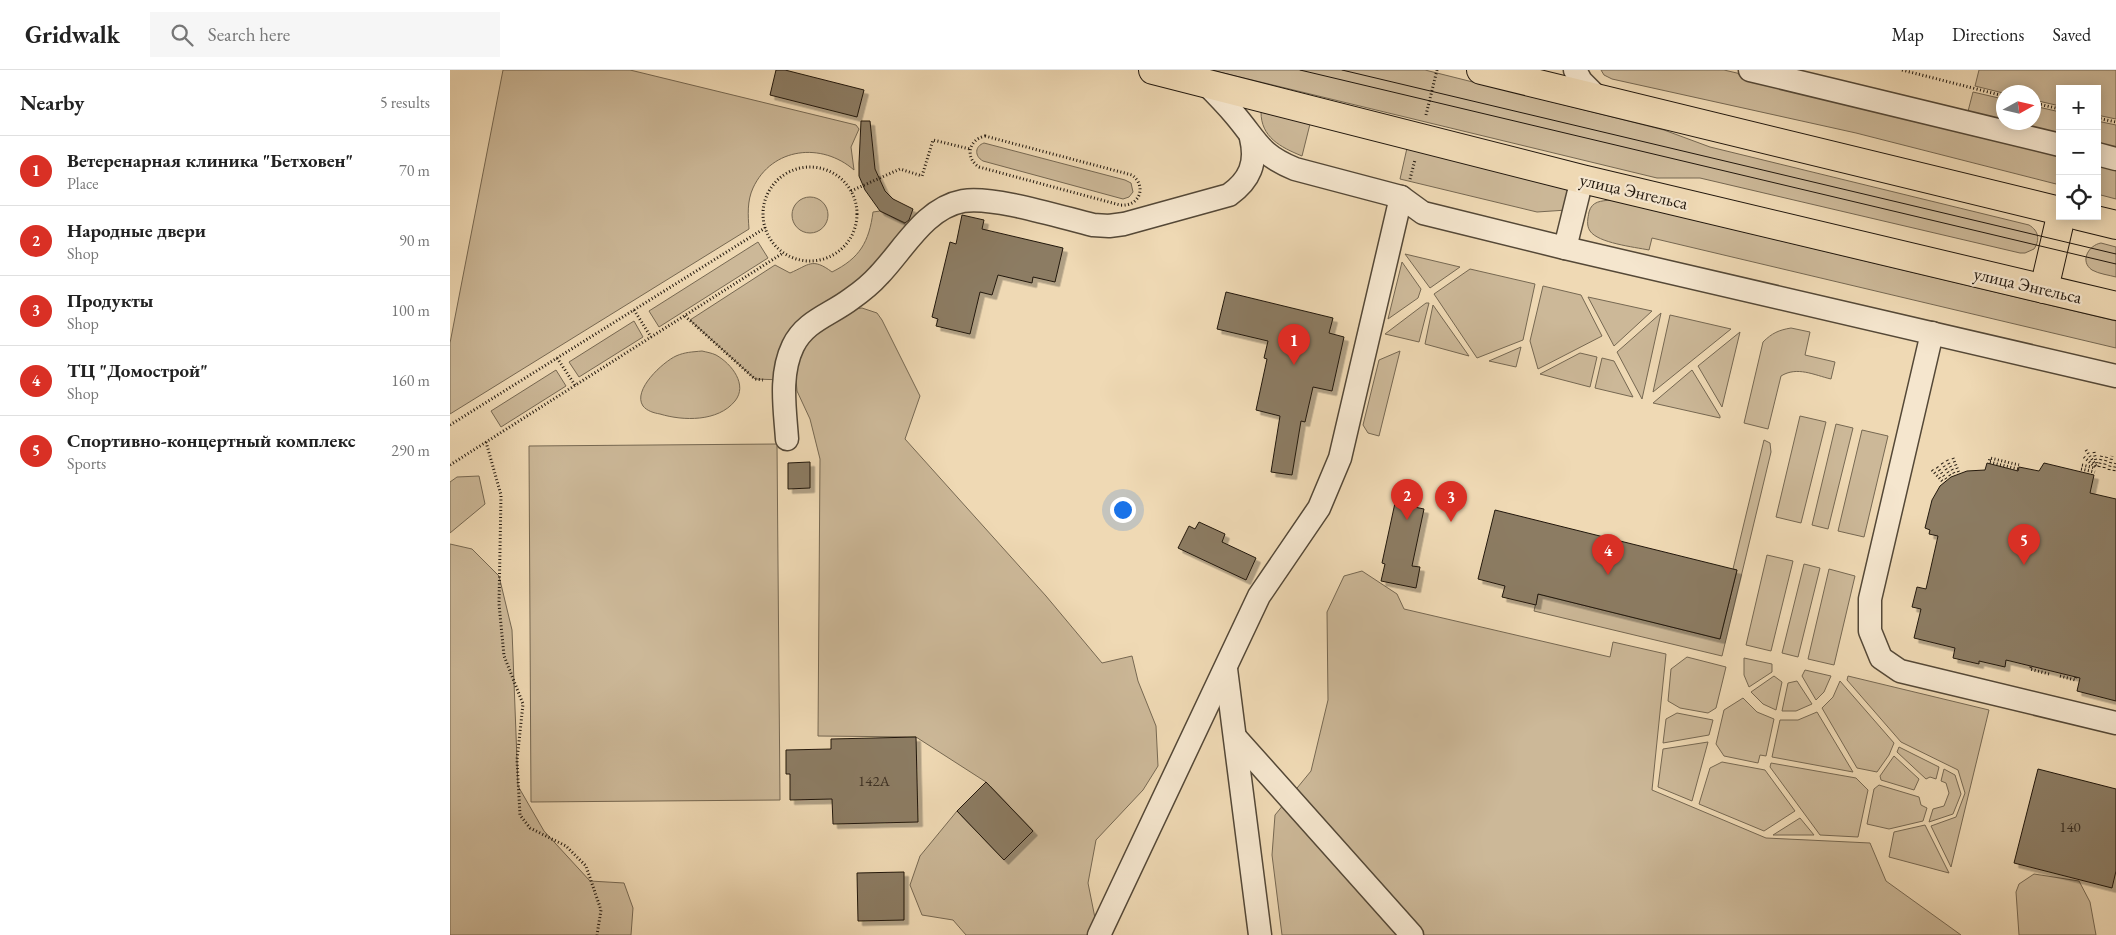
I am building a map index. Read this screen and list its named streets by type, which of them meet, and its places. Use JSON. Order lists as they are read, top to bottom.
{
  "streets": {
    "main road": ["улица Энгельса"]
  },
  "house_numbers": ["142А", "140"],
  "north": "right",
  "page": {
    "header": "Gridwalk",
    "search": "Search here",
    "nav": ["Map", "Directions", "Saved"],
    "heading": ["Nearby", "5 results"],
    "map_buttons": ["+", "−"],
    "list": [
      {
        "mark": "1",
        "name": "Ветеренарная клиника \"Бетховен\"",
        "note": "Place",
        "value": "70 m"
      },
      {
        "mark": "2",
        "name": "Народные двери",
        "note": "Shop",
        "value": "90 m"
      },
      {
        "mark": "3",
        "name": "Продукты",
        "note": "Shop",
        "value": "100 m"
      },
      {
        "mark": "4",
        "name": "ТЦ \"Домострой\"",
        "note": "Shop",
        "value": "160 m"
      },
      {
        "mark": "5",
        "name": "Спортивно-концертный комплекс",
        "note": "Sports",
        "value": "290 m"
      }
    ],
    "pins": [
      "1",
      "2",
      "3",
      "5",
      "4"
    ]
  }
}
